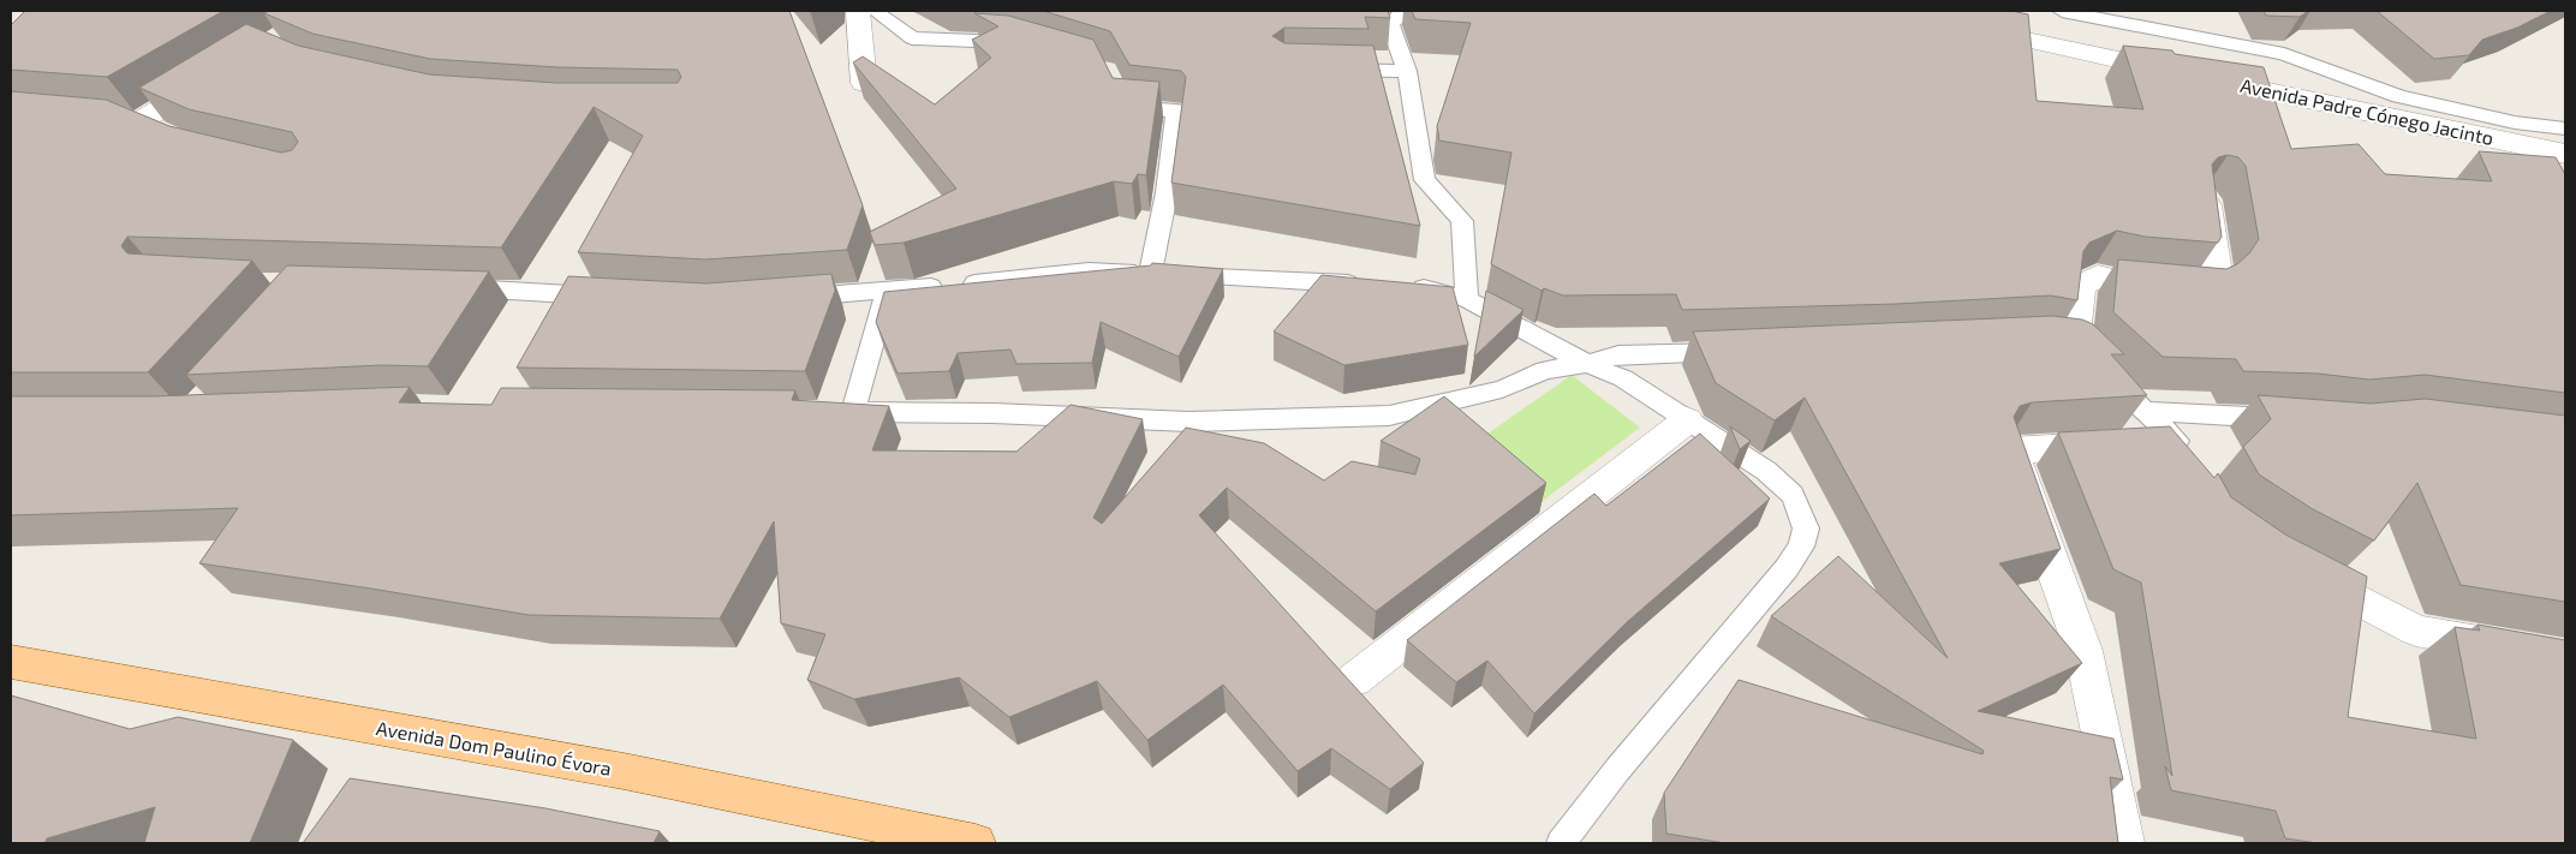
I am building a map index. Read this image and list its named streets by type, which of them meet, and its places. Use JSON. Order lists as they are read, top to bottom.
{
  "streets": {
    "main road": ["Avenida Dom Paulino Évora"],
    "street": ["Avenida Padre Cónego Jacinto"]
  }
}
